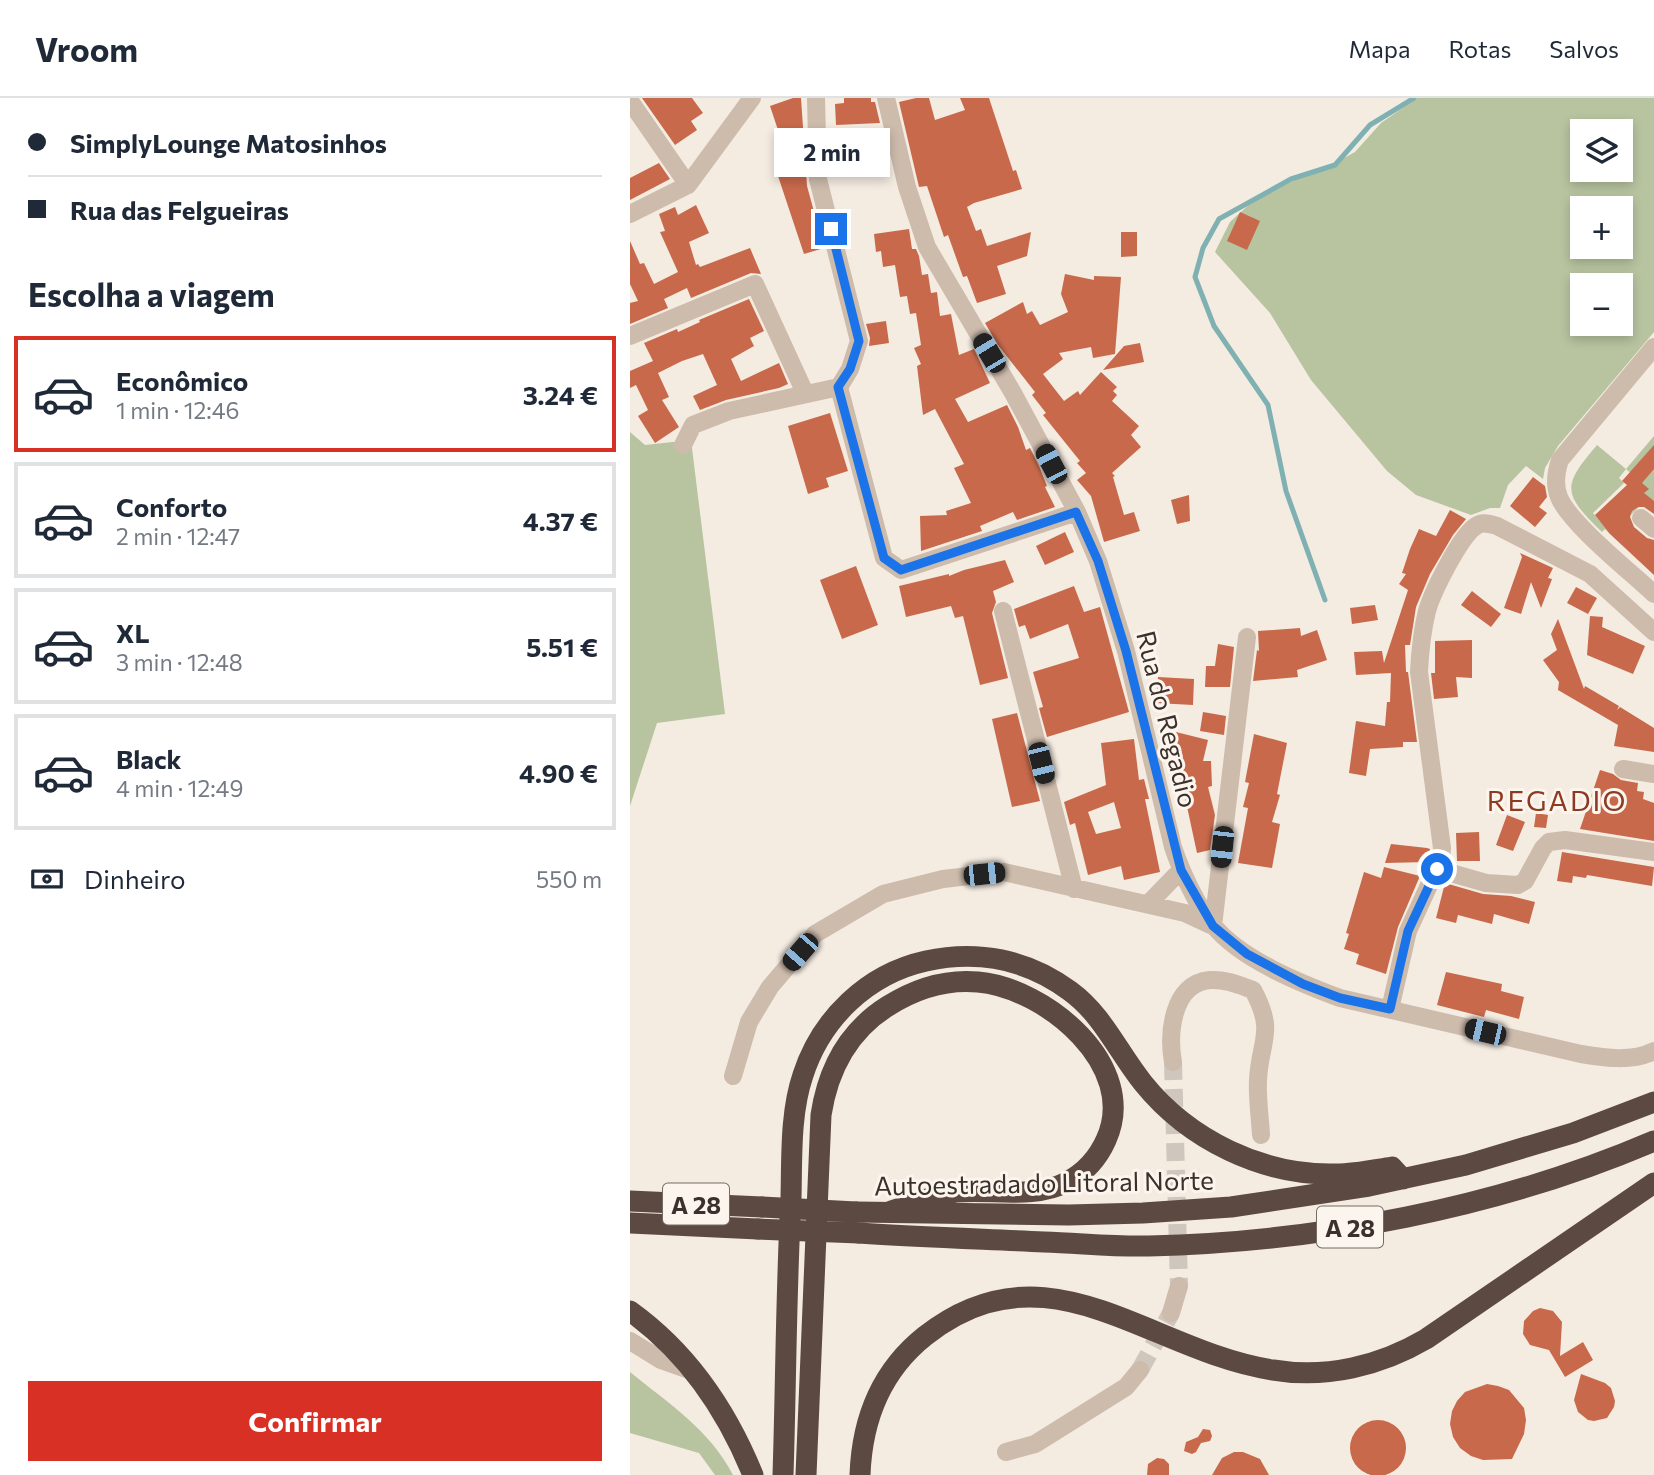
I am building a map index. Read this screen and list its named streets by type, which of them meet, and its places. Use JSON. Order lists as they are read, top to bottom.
{
  "streets": {
    "highway": ["Autoestrada do Litoral Norte", "A 28"],
    "street": ["Rua do Regadio"]
  },
  "districts": ["REGADIO"],
  "page": {
    "header": "Vroom",
    "nav": ["Mapa", "Rotas", "Salvos"],
    "banner": ["SimplyLounge Matosinhos", "Rua das Felgueiras"],
    "map_buttons": ["+", "−"],
    "bubble": "2 min",
    "heading": "Escolha a viagem",
    "list": [
      {
        "name": "Econômico",
        "note": "1 min · 12:46",
        "value": "3.24 €"
      },
      {
        "name": "Conforto",
        "note": "2 min · 12:47",
        "value": "4.37 €"
      },
      {
        "name": "XL",
        "note": "3 min · 12:48",
        "value": "5.51 €"
      },
      {
        "name": "Black",
        "note": "4 min · 12:49",
        "value": "4.90 €"
      }
    ],
    "pay": ["Dinheiro", "550 m"],
    "buttons": "Confirmar"
  }
}
